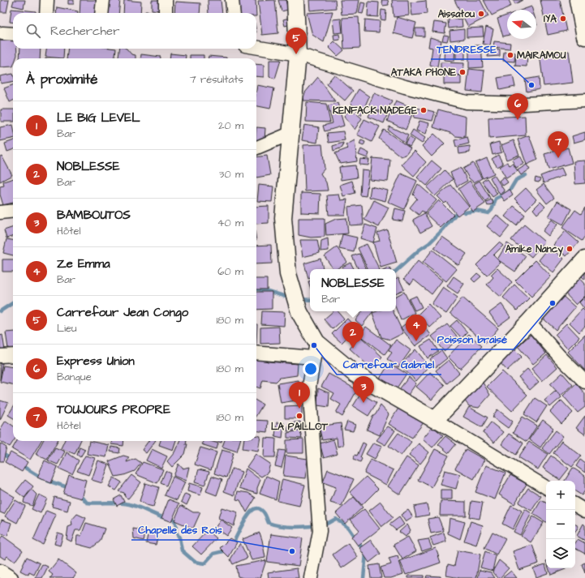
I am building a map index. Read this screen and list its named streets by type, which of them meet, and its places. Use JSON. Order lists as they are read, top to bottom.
{
  "places": [
    "Aissatou",
    "IYA",
    "MAIRAMOU",
    "ATAKA PHONE",
    "TENDRESSE",
    "KENFACK NADEGE",
    "Amike Nancy",
    "Poisson braisé",
    "Carrefour Gabriel",
    "LA PAILLOT",
    "Chapelle des Rois"
  ],
  "north": "left",
  "page": {
    "search": "Rechercher",
    "pins": [
      "5",
      "6",
      "7",
      "4",
      "2",
      "3",
      "1"
    ],
    "heading": ["À proximité", "7 résultats"],
    "list": [
      {
        "mark": "1",
        "name": "LE BIG LEVEL",
        "note": "Bar",
        "value": "20 m"
      },
      {
        "mark": "2",
        "name": "NOBLESSE",
        "note": "Bar",
        "value": "30 m"
      },
      {
        "mark": "3",
        "name": "BAMBOUTOS",
        "note": "Hôtel",
        "value": "40 m"
      },
      {
        "mark": "4",
        "name": "Ze Emma",
        "note": "Bar",
        "value": "60 m"
      },
      {
        "mark": "5",
        "name": "Carrefour Jean Congo",
        "note": "Lieu",
        "value": "180 m"
      },
      {
        "mark": "6",
        "name": "Express Union",
        "note": "Banque",
        "value": "180 m"
      },
      {
        "mark": "7",
        "name": "TOUJOURS PROPRE",
        "note": "Hôtel",
        "value": "180 m"
      }
    ],
    "popup": ["NOBLESSE", "Bar"],
    "map_buttons": ["+", "−"]
  }
}
